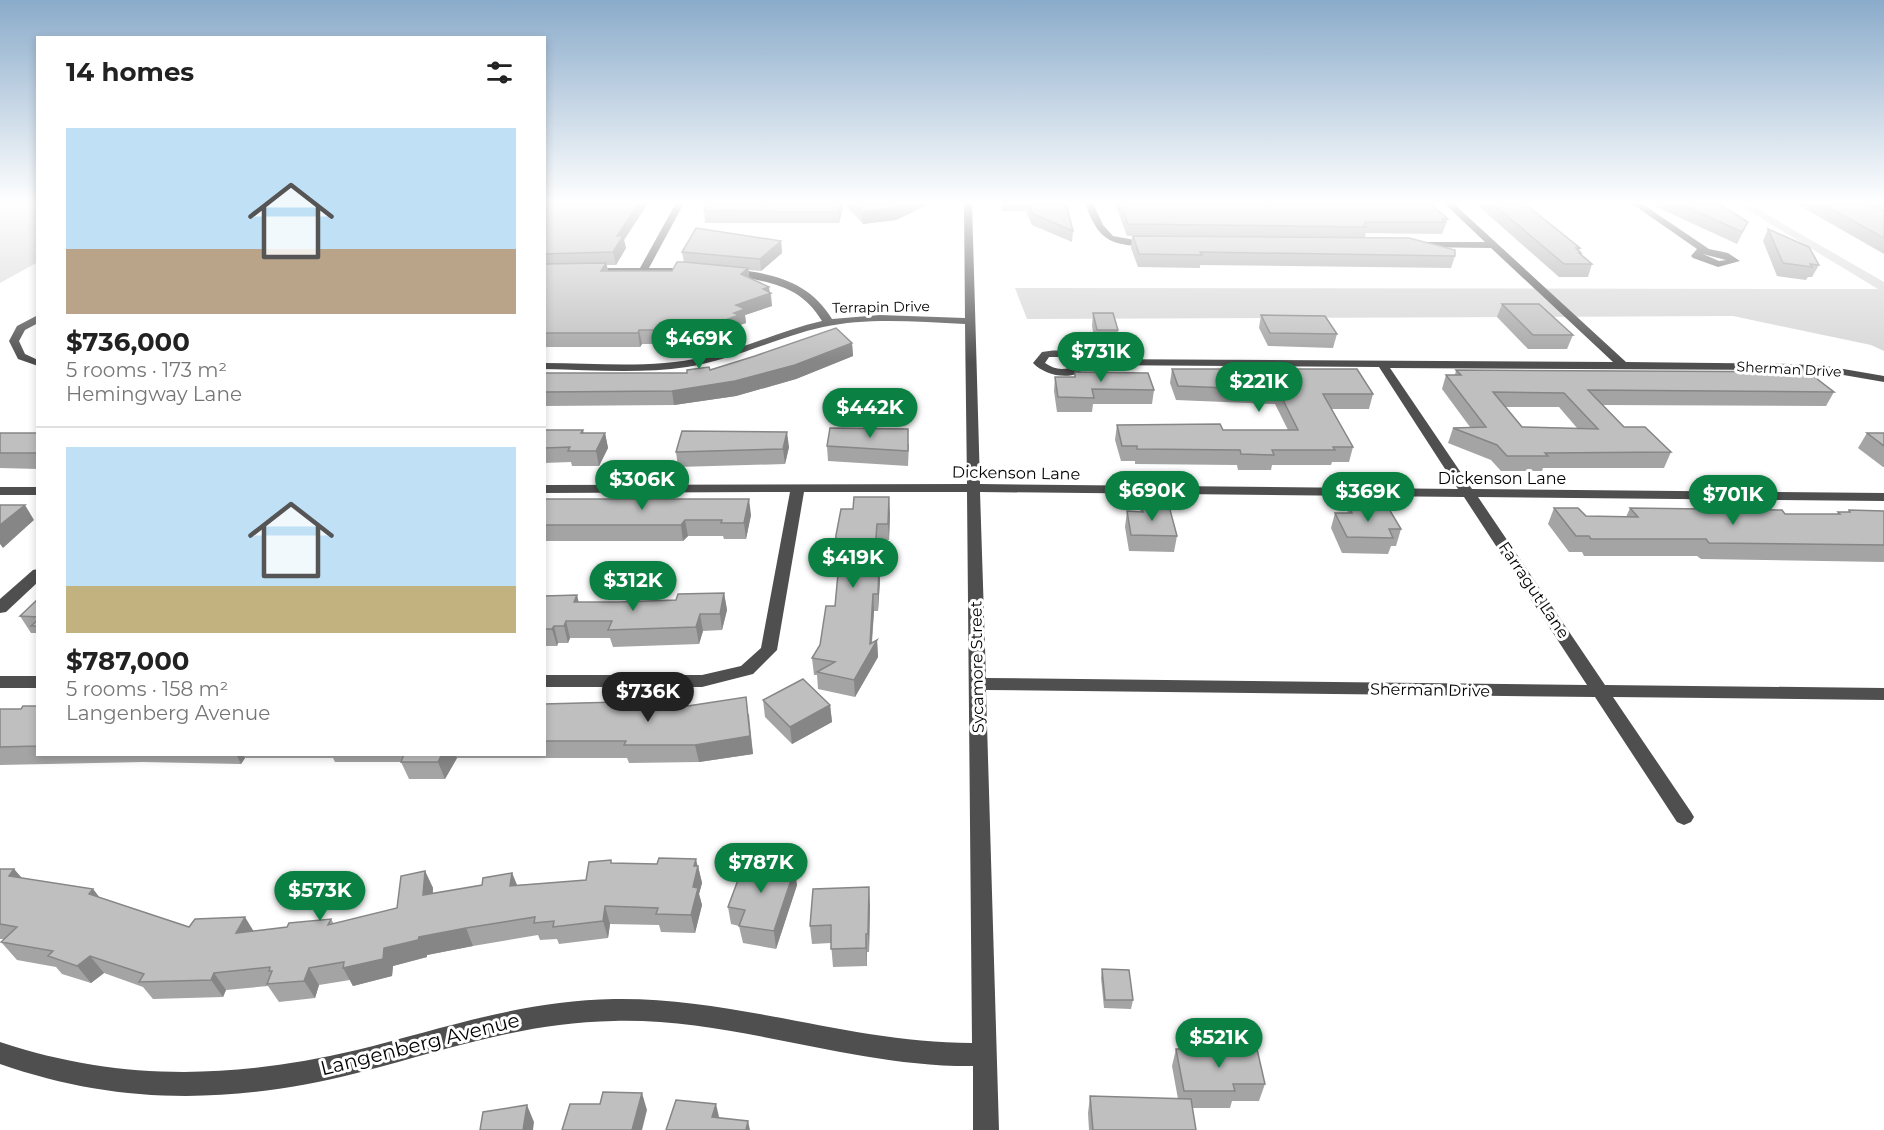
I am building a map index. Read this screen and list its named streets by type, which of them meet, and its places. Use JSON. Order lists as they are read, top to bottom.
{
  "streets": {
    "street": [
      "Terrapin Drive",
      "Sherman Drive",
      "Dickenson Lane",
      "Farragut Lane",
      "Sycamore Street",
      "Langenberg Avenue"
    ]
  },
  "crossings": [
    ["Terrapin Drive", "Sycamore Street"],
    ["Sherman Drive", "Farragut Lane"],
    ["Sherman Drive", "Sycamore Street"],
    ["Dickenson Lane", "Farragut Lane"],
    ["Dickenson Lane", "Sycamore Street"],
    ["Sycamore Street", "Langenberg Avenue"]
  ],
  "page": {
    "heading": "14 homes",
    "list": [
      {
        "name": "$736,000",
        "note": "5 rooms · 173 m² · Hemingway Lane"
      },
      {
        "name": "$787,000",
        "note": "5 rooms · 158 m² · Langenberg Avenue"
      }
    ],
    "price": [
      "$469K",
      "$731K",
      "$221K",
      "$442K",
      "$306K",
      "$690K",
      "$369K",
      "$701K",
      "$419K",
      "$312K",
      "$736K",
      "$787K",
      "$573K",
      "$521K"
    ]
  }
}
